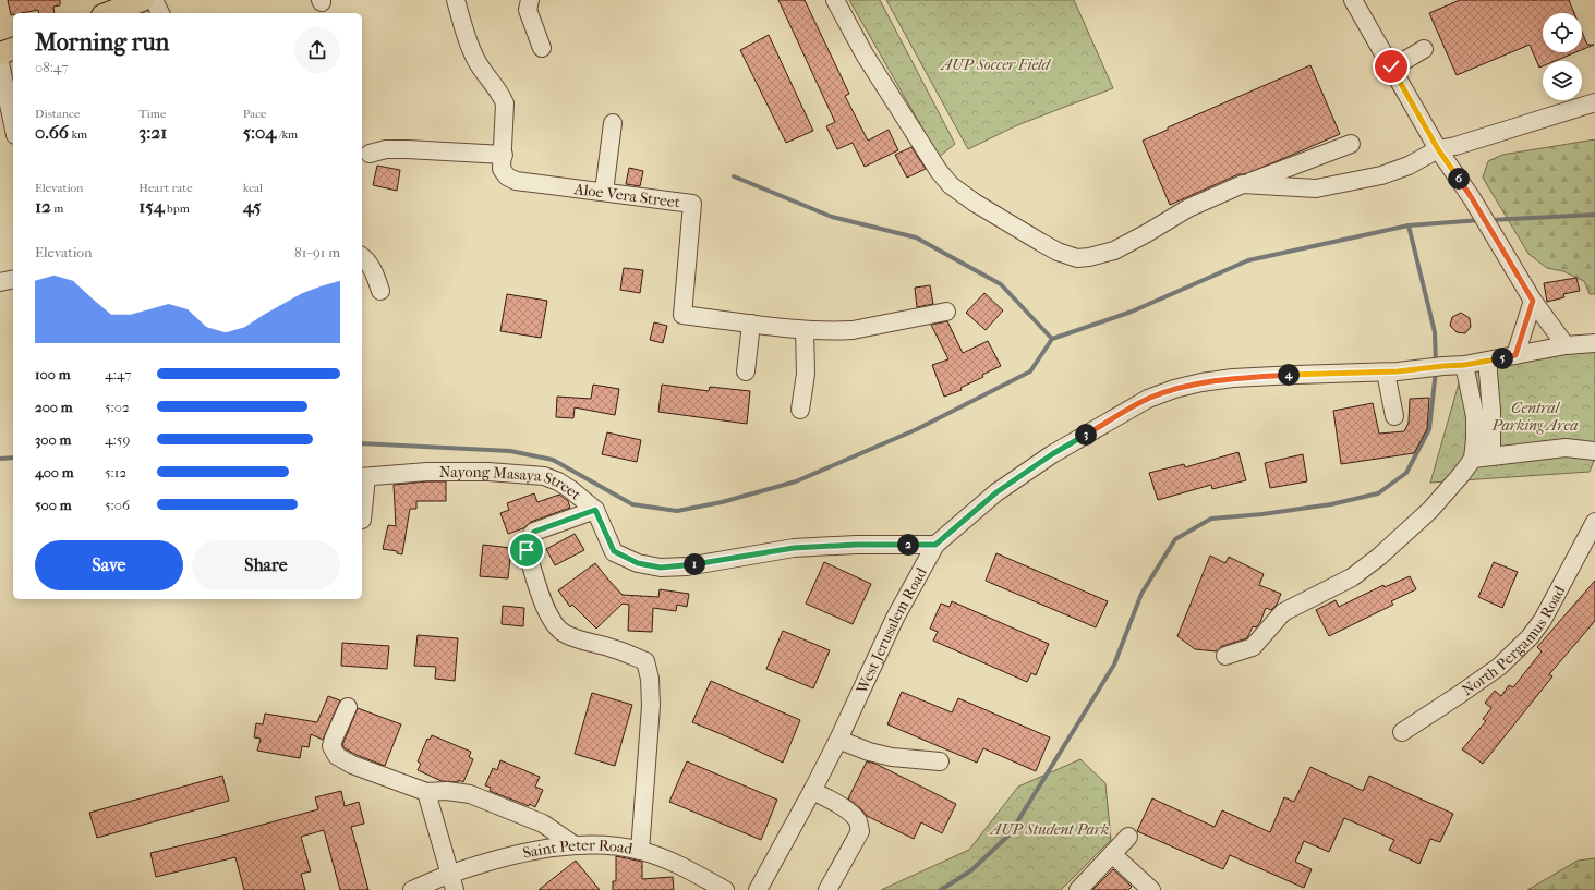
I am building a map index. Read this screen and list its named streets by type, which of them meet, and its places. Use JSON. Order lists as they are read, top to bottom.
{
  "streets": {
    "street": [
      "Aloe Vera Street",
      "Nayong Masaya Street",
      "West Jerusalem Road",
      "North Pergamus Road",
      "Saint Peter Road"
    ]
  },
  "crossings": [
    ["Nayong Masaya Street", "West Jerusalem Road"]
  ],
  "parks": ["AUP Soccer Field", "Central Parking Area", "AUP Student Park"],
  "page": {
    "heading": ["Morning run", "08:47"],
    "stats": [
      ["Distance", "0.66 km"],
      ["Time", "3:21"],
      ["Pace", "5:04 /km"],
      ["Elevation", "12 m"],
      ["Heart rate", "154 bpm"],
      ["kcal", "45"]
    ],
    "pins": [
      "6",
      "5",
      "4",
      "3",
      "2",
      "1"
    ],
    "chart": ["Elevation", "81–91 m"],
    "list": [
      {
        "name": "100 m",
        "note": "4:47"
      },
      {
        "name": "200 m",
        "note": "5:02"
      },
      {
        "name": "300 m",
        "note": "4:59"
      },
      {
        "name": "400 m",
        "note": "5:12"
      },
      {
        "name": "500 m",
        "note": "5:06"
      }
    ],
    "buttons": ["Save", "Share"]
  }
}
